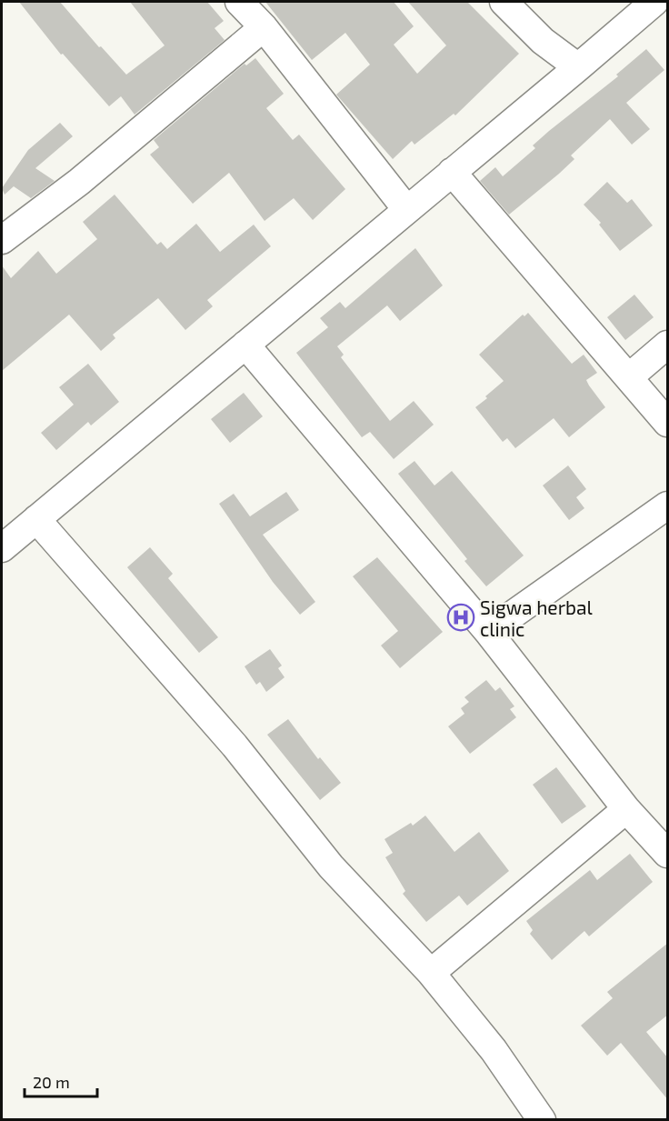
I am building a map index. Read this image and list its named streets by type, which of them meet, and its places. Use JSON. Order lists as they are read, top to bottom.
{
  "places": {
    "hospital": ["Sigwa herbal clinic"]
  },
  "scale_bar": "20 m"
}
